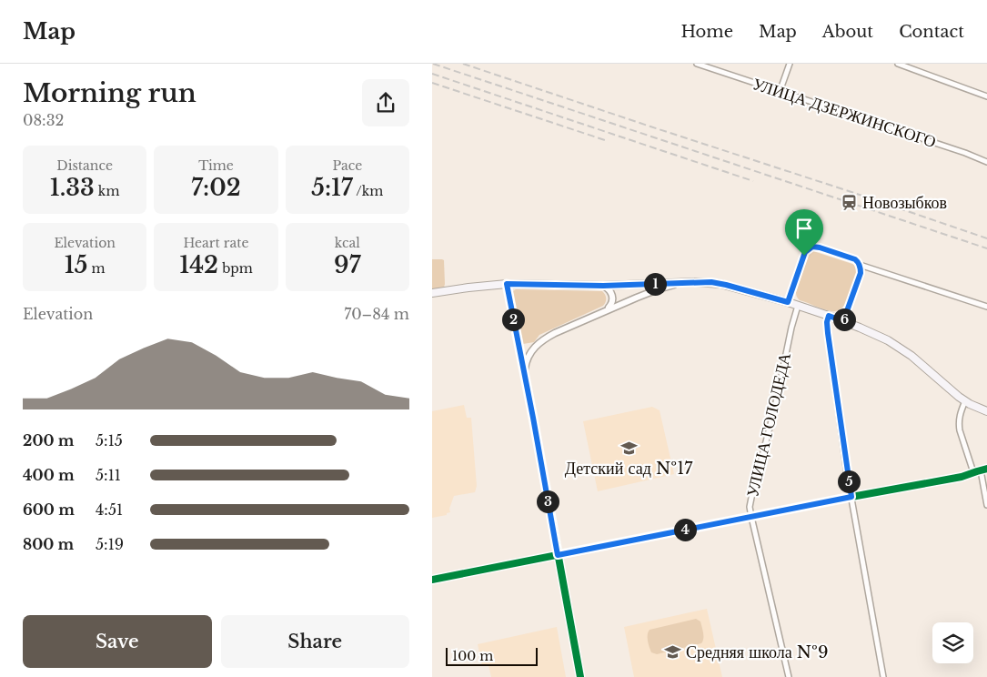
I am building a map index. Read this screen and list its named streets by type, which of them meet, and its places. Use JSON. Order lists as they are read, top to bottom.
{
  "streets": {
    "street": ["УЛИЦА ДЗЕРЖИНСКОГО", "УЛИЦА ГОЛОДЕДА"]
  },
  "places": {
    "station": ["Новозыбков"],
    "school or university": ["Детский сад №17", "Средняя школа №9"]
  },
  "scale_bar": "100 m",
  "page": {
    "header": "Map",
    "nav": [
      "Home",
      "Map",
      "About",
      "Contact"
    ],
    "heading": ["Morning run", "08:32"],
    "stats": [
      ["Distance", "1.33 km"],
      ["Time", "7:02"],
      ["Pace", "5:17 /km"],
      ["Elevation", "15 m"],
      ["Heart rate", "142 bpm"],
      ["kcal", "97"]
    ],
    "pins": [
      "1",
      "2",
      "6",
      "5",
      "3",
      "4"
    ],
    "chart": ["Elevation", "70–84 m"],
    "list": [
      {
        "name": "200 m",
        "note": "5:15"
      },
      {
        "name": "400 m",
        "note": "5:11"
      },
      {
        "name": "600 m",
        "note": "4:51"
      },
      {
        "name": "800 m",
        "note": "5:19"
      }
    ],
    "buttons": ["Save", "Share"],
    "scale": "100 m"
  }
}
